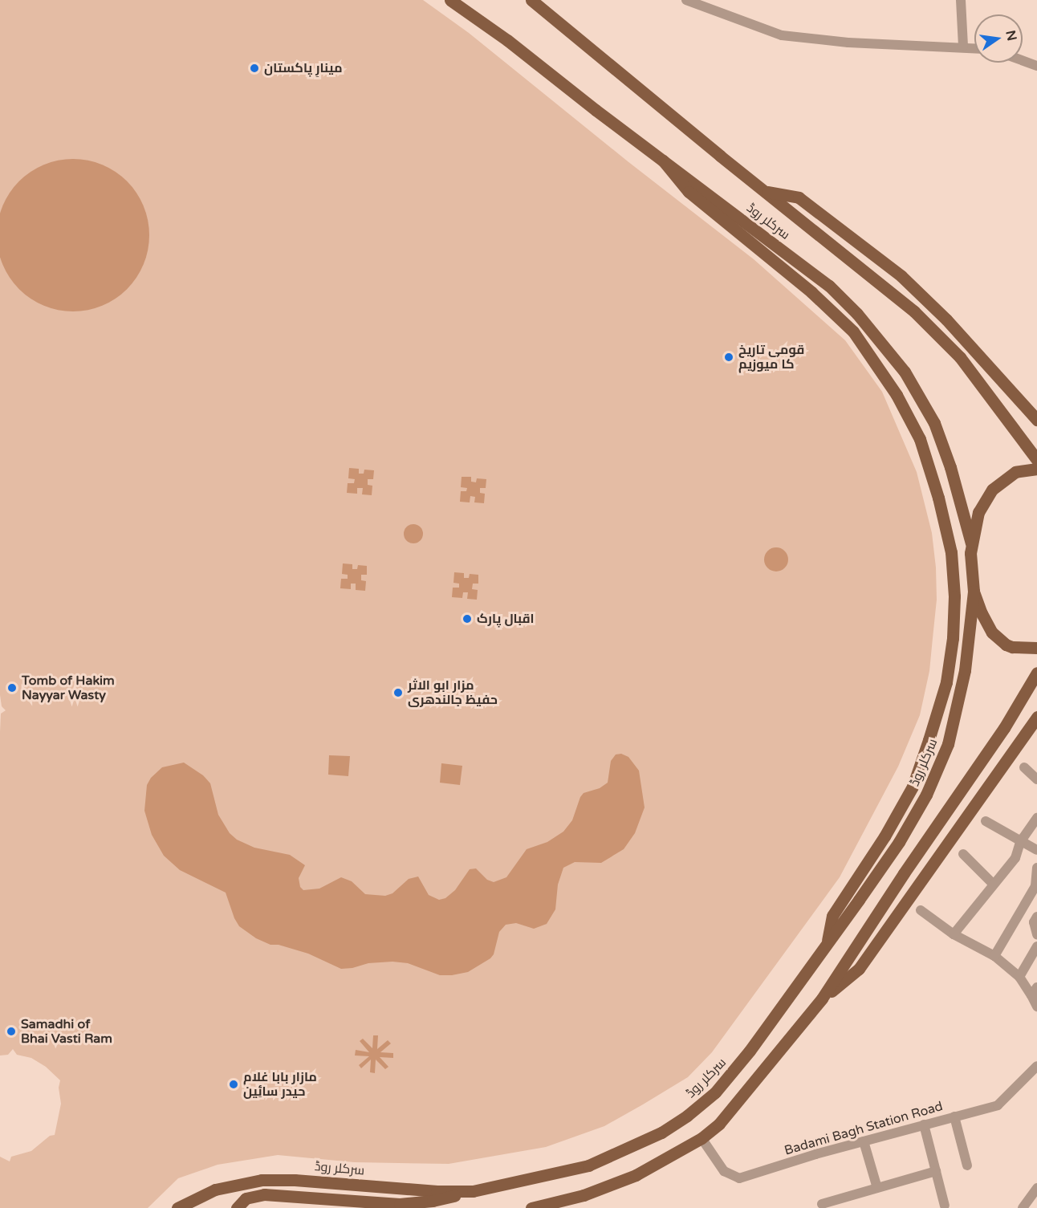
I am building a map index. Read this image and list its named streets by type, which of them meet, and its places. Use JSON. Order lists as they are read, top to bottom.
{
  "streets": {
    "main road": ["سرکلر روڈ"],
    "street": ["Badami Bagh Station Road"]
  },
  "places": [
    "مینارِ پاکستان",
    "قومی تاریخ کا میوزیم",
    "اقبال پارک",
    "Tomb of Hakim Nayyar Wasty",
    "مزار ابو الاثر حفیظ جالندھری",
    "Samadhi of Bhai Vasti Ram",
    "مازار بابا غلام حیدر سائِین"
  ],
  "north": "right"
}
